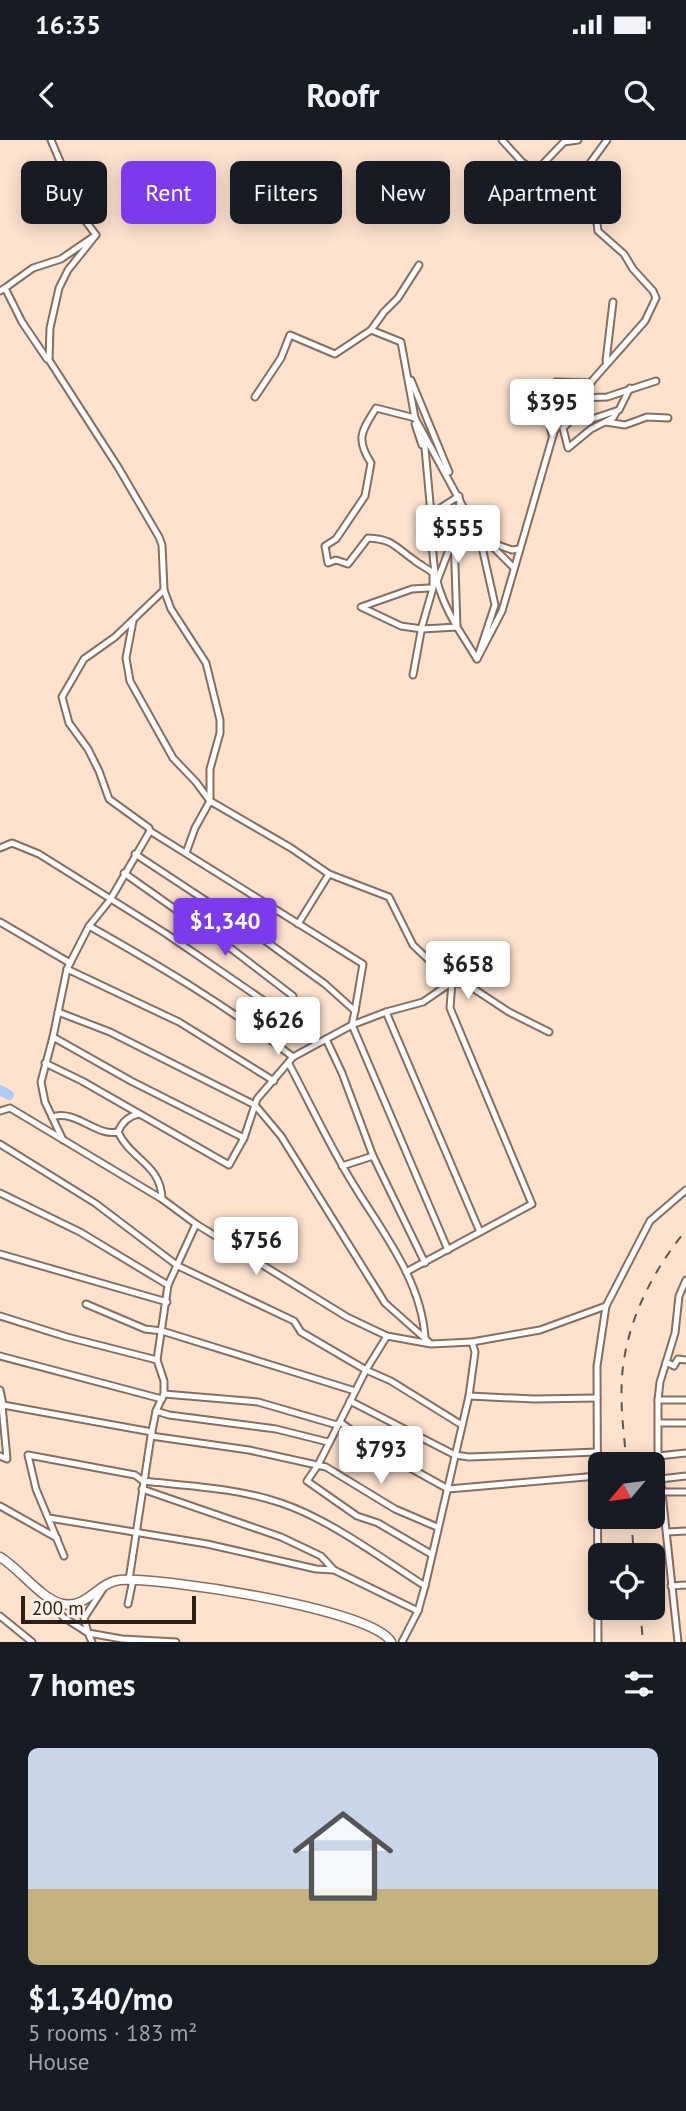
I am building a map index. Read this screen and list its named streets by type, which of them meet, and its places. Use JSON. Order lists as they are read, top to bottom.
{
  "scale_bar": "200 m",
  "north": "bottom left",
  "page": {
    "status": "16:35",
    "header": "Roofr",
    "chip": [
      "Buy",
      "Rent",
      "Filters",
      "New",
      "Apartment"
    ],
    "price": [
      "$395",
      "$555",
      "$1,340",
      "$658",
      "$626",
      "$756",
      "$793"
    ],
    "scale": "200 m",
    "heading": "7 homes",
    "list": [
      {
        "name": "$1,340/mo",
        "note": "5 rooms · 183 m² · House"
      }
    ]
  }
}
